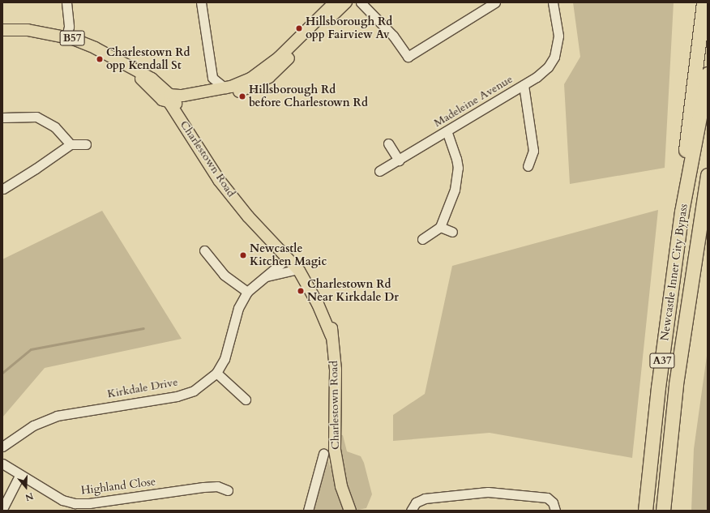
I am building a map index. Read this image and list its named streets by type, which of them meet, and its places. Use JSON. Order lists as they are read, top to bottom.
{
  "streets": {
    "highway": ["Newcastle Inner City Bypass", "A37"],
    "main road": ["B57", "Charlestown Road"],
    "street": ["Madeleine Avenue", "Kirkdale Drive", "Highland Close"]
  },
  "crossings": [
    ["Charlestown Road", "Kirkdale Drive"]
  ],
  "places": [
    "Hillsborough Rd opp Fairview Av",
    "Charlestown Rd opp Kendall St",
    "Hillsborough Rd before Charlestown Rd",
    "Newcastle Kitchen Magic",
    "Charlestown Rd Near Kirkdale Dr"
  ],
  "north": "bottom"
}
